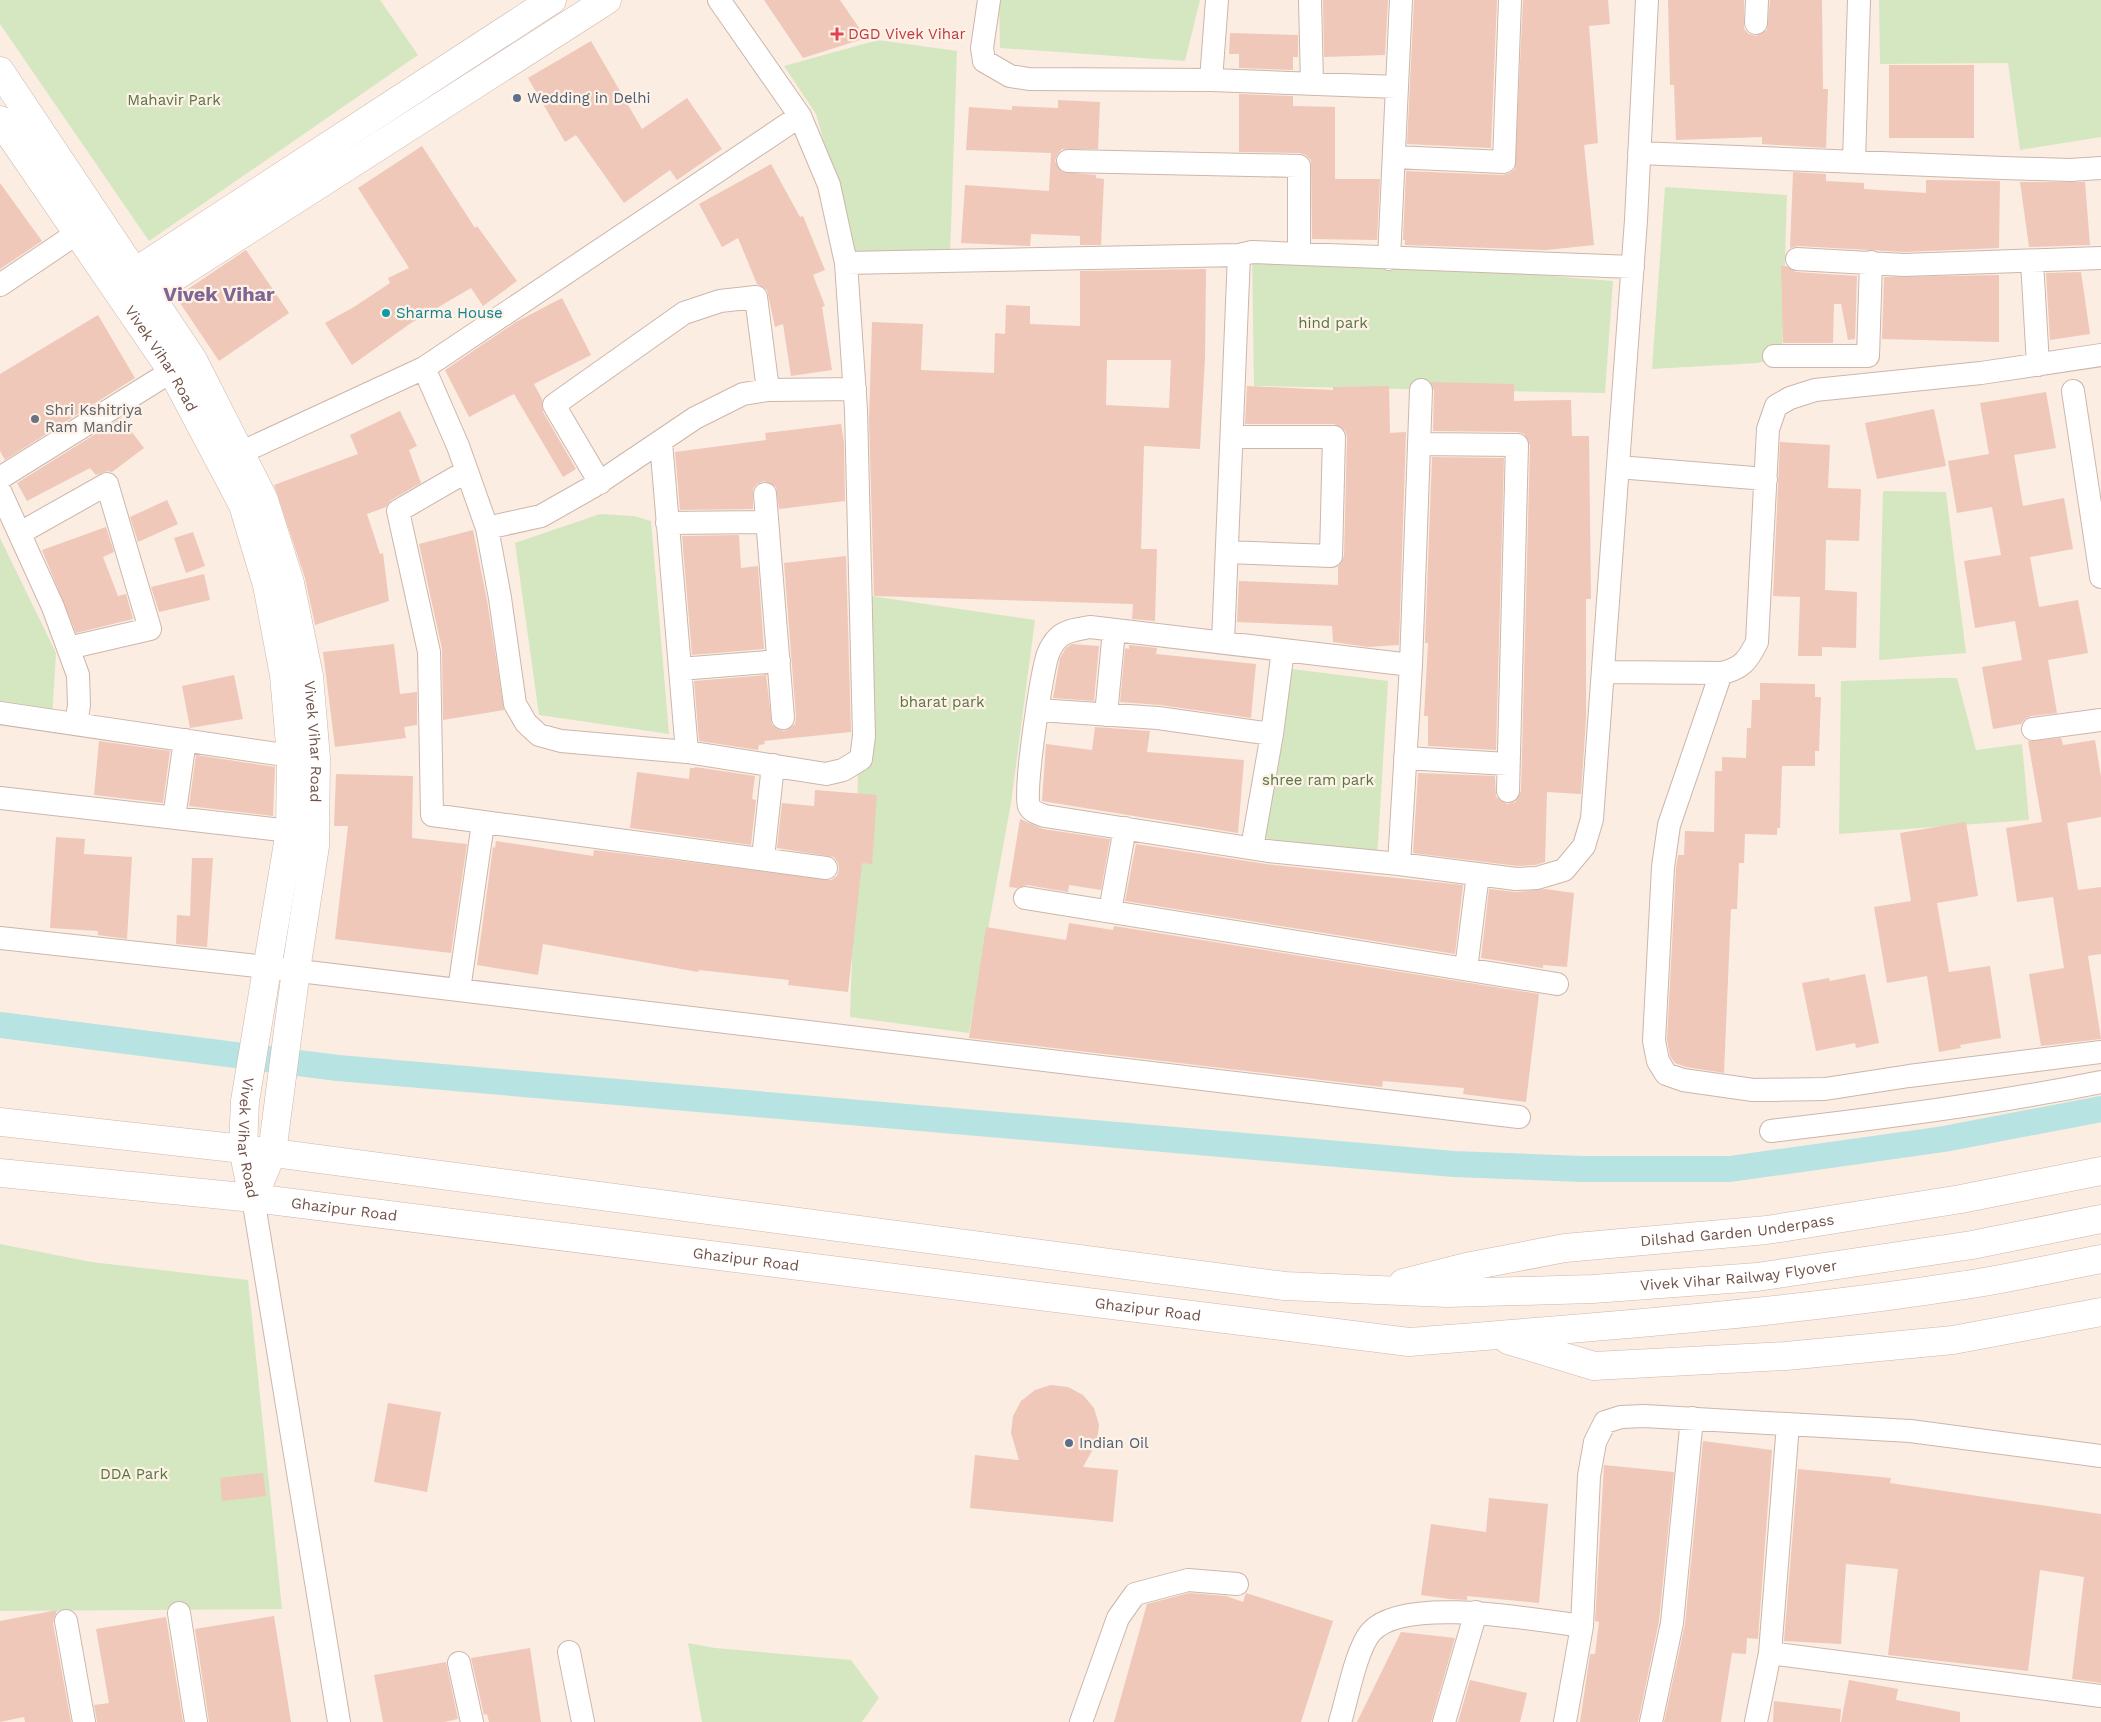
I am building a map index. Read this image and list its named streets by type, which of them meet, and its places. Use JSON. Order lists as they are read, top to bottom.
{
  "streets": {
    "main road": [
      "Vivek Vihar Road",
      "Ghazipur Road",
      "Dilshad Garden Underpass",
      "Vivek Vihar Railway Flyover"
    ]
  },
  "crossings": [
    ["Vivek Vihar Road", "Ghazipur Road"],
    ["Dilshad Garden Underpass", "Vivek Vihar Railway Flyover"]
  ],
  "districts": ["Vivek Vihar"],
  "parks": [
    "Mahavir Park",
    "hind park",
    "bharat park",
    "shree ram park",
    "DDA Park"
  ],
  "places": {
    "health": ["DGD Vivek Vihar"],
    "other": [
      "Wedding in Delhi",
      "Sharma House",
      "Shri Kshitriya Ram Mandir",
      "Indian Oil"
    ]
  }
}
